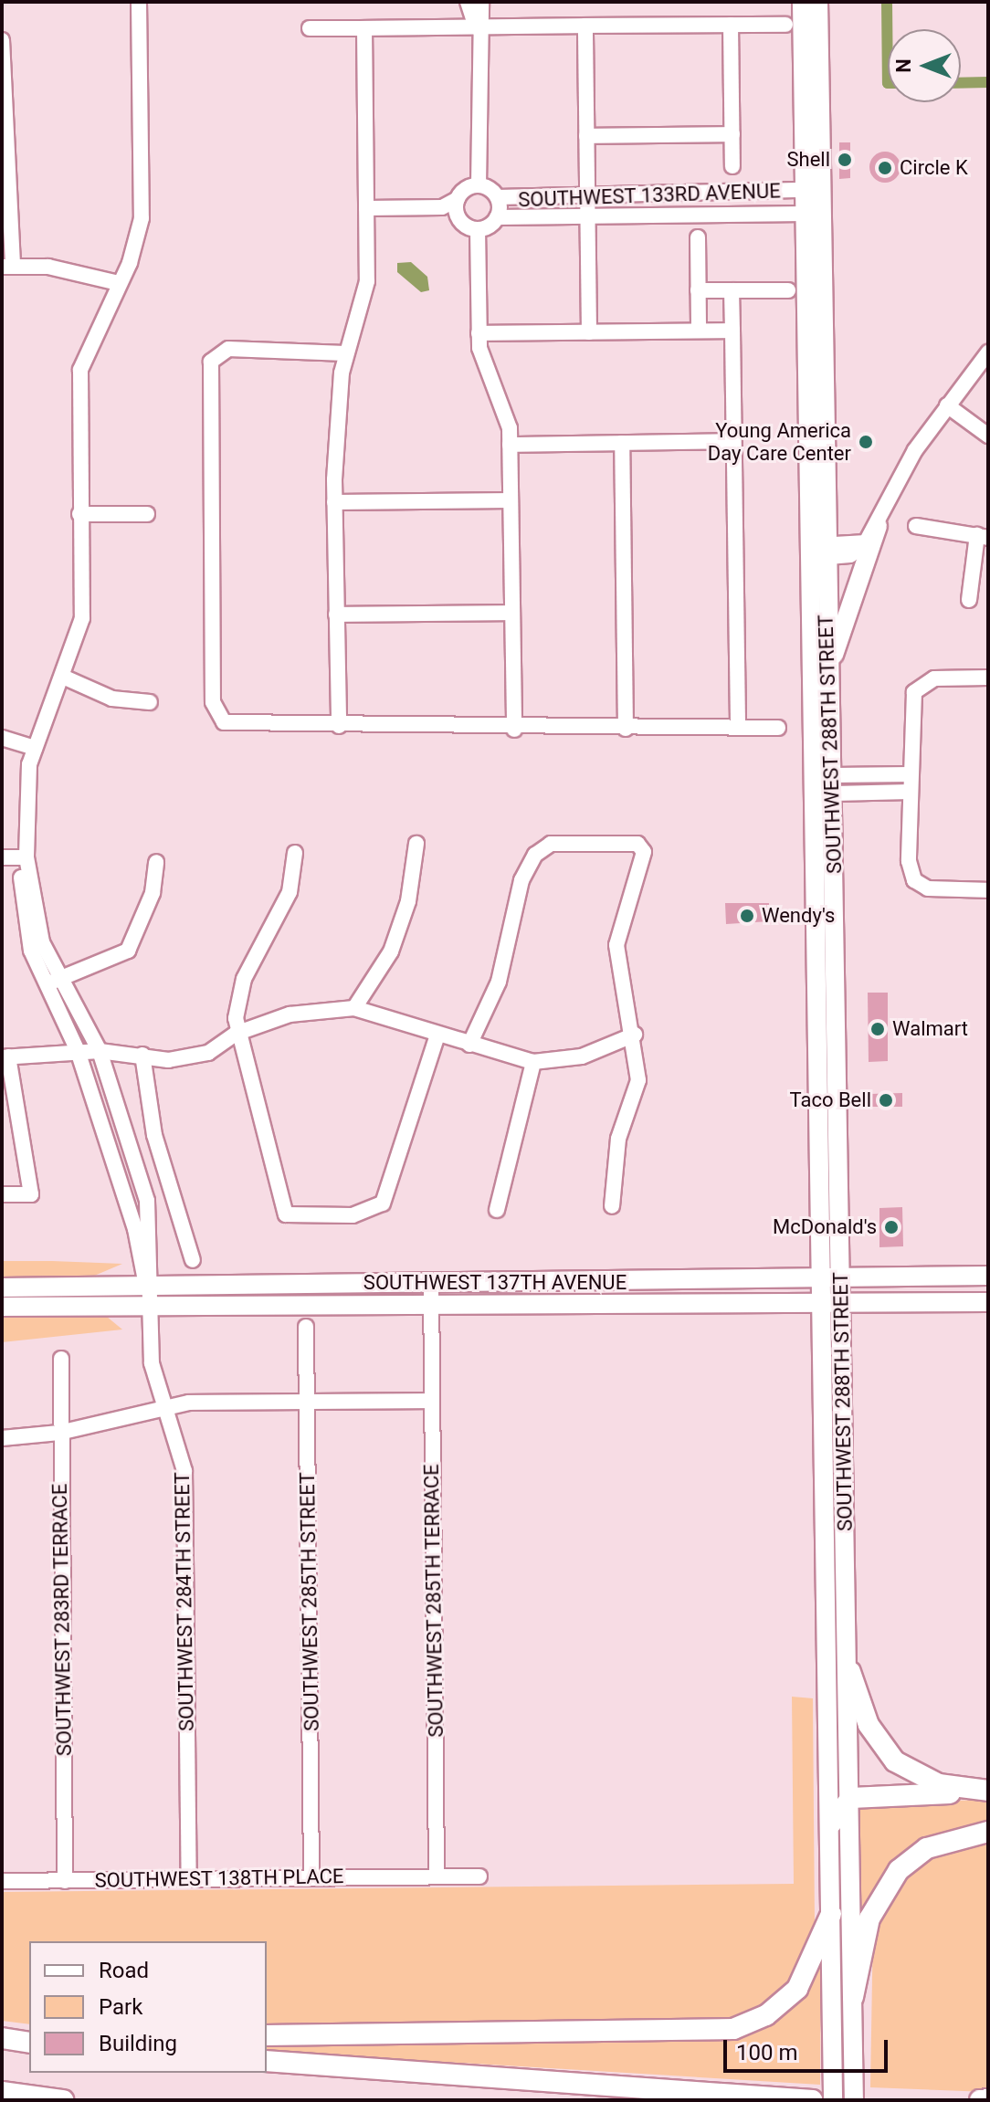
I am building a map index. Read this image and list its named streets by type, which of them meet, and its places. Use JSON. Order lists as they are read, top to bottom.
{
  "streets": {
    "main road": ["SOUTHWEST 288TH STREET", "SOUTHWEST 137TH AVENUE"],
    "street": [
      "SOUTHWEST 133RD AVENUE",
      "SOUTHWEST 285TH TERRACE",
      "SOUTHWEST 284TH STREET",
      "SOUTHWEST 285TH STREET",
      "SOUTHWEST 283RD TERRACE",
      "SOUTHWEST 138TH PLACE"
    ]
  },
  "crossings": [
    ["SOUTHWEST 133RD AVENUE", "SOUTHWEST 288TH STREET"],
    ["SOUTHWEST 288TH STREET", "SOUTHWEST 137TH AVENUE"],
    ["SOUTHWEST 137TH AVENUE", "SOUTHWEST 285TH TERRACE"],
    ["SOUTHWEST 137TH AVENUE", "SOUTHWEST 284TH STREET"],
    ["SOUTHWEST 285TH TERRACE", "SOUTHWEST 138TH PLACE"],
    ["SOUTHWEST 284TH STREET", "SOUTHWEST 138TH PLACE"],
    ["SOUTHWEST 285TH STREET", "SOUTHWEST 138TH PLACE"],
    ["SOUTHWEST 283RD TERRACE", "SOUTHWEST 138TH PLACE"]
  ],
  "places": [
    "Shell",
    "Circle K",
    "Young America Day Care Center",
    "Wendy's",
    "Walmart",
    "Taco Bell",
    "McDonald's"
  ],
  "legend": ["Road", "Park", "Building"],
  "scale_bar": "100 m",
  "north": "left"
}
